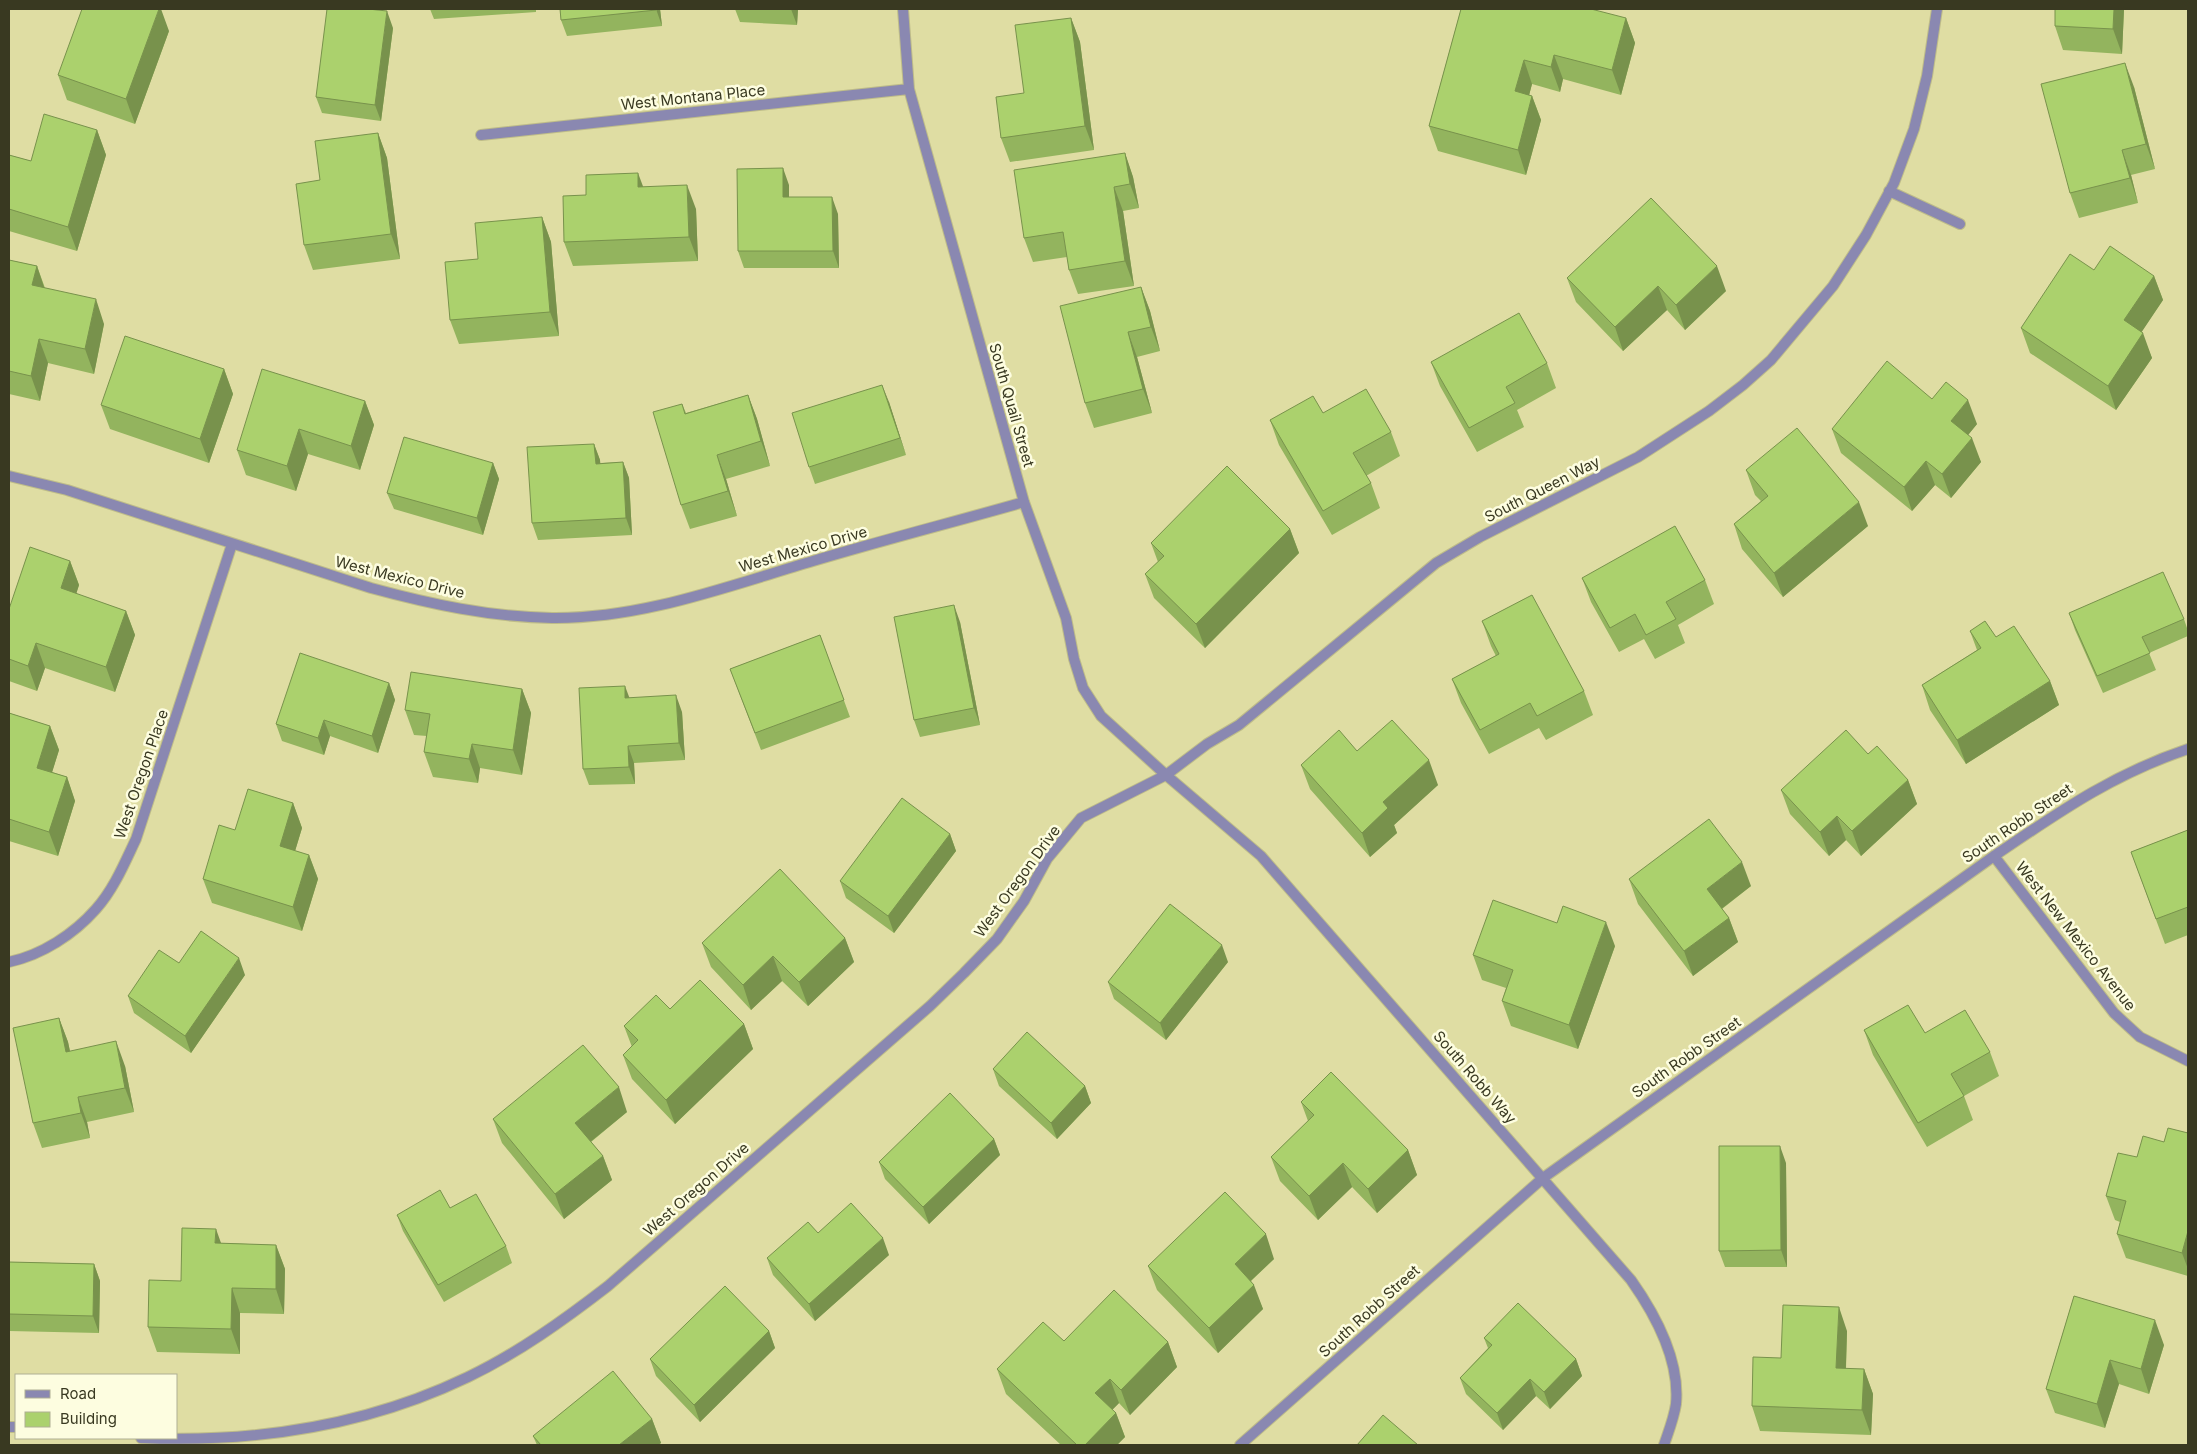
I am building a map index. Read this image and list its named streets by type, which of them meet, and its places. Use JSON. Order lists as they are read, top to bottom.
{
  "streets": {
    "street": [
      "West Montana Place",
      "South Quail Street",
      "South Queen Way",
      "West Mexico Drive",
      "West Oregon Place",
      "South Robb Street",
      "West Oregon Drive",
      "West New Mexico Avenue",
      "South Robb Way"
    ]
  },
  "crossings": [
    ["West Montana Place", "South Quail Street"],
    ["South Quail Street", "South Queen Way"],
    ["South Quail Street", "West Mexico Drive"],
    ["South Quail Street", "West Oregon Drive"],
    ["South Quail Street", "South Robb Way"],
    ["South Queen Way", "West Oregon Drive"],
    ["South Queen Way", "South Robb Way"],
    ["West Mexico Drive", "West Oregon Place"],
    ["South Robb Street", "West New Mexico Avenue"],
    ["South Robb Street", "South Robb Way"],
    ["West Oregon Drive", "South Robb Way"]
  ],
  "legend": ["Road", "Building"]
}
